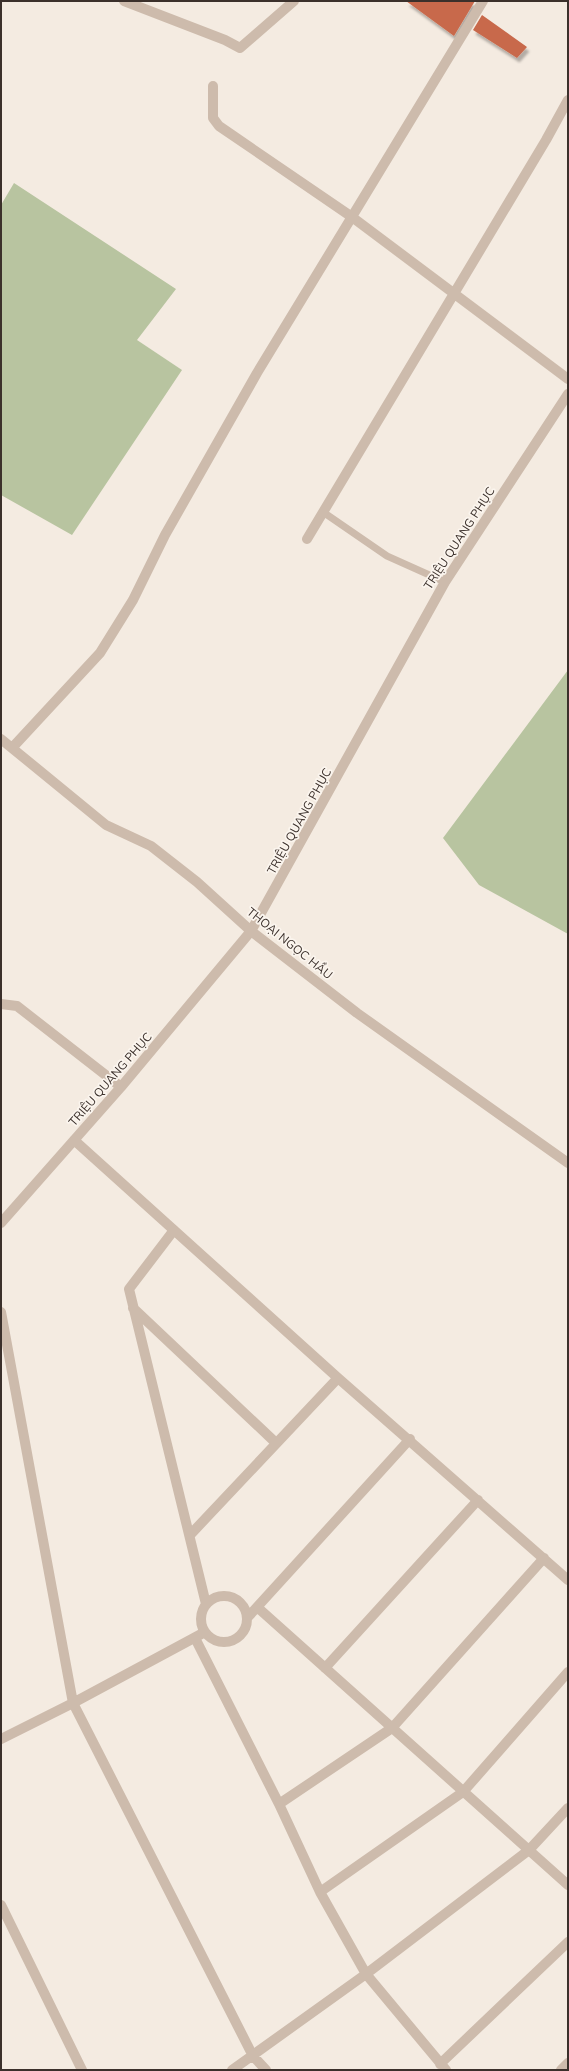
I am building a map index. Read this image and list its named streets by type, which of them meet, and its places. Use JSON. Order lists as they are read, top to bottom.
{
  "streets": {
    "street": ["TRIỆU QUANG PHỤC", "THOẠI NGỌC HẦU"]
  },
  "crossings": [
    ["TRIỆU QUANG PHỤC", "THOẠI NGỌC HẦU"]
  ]
}
